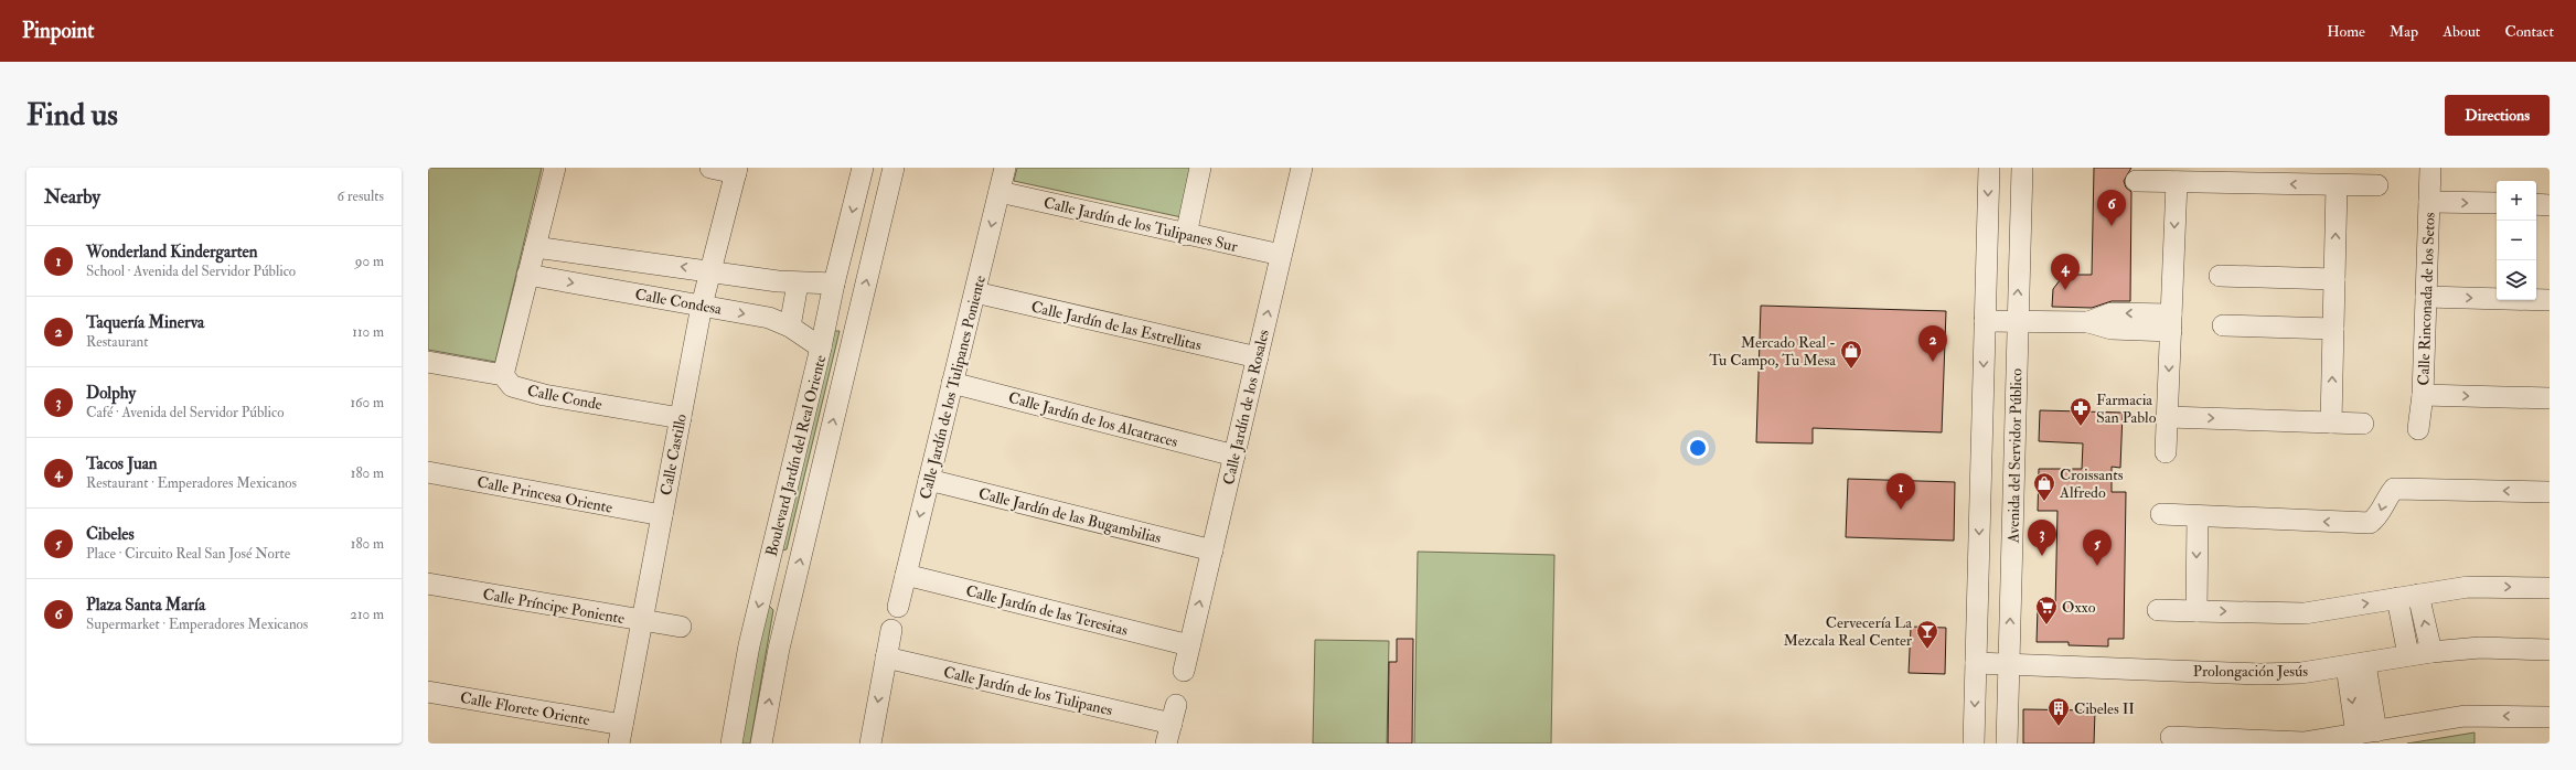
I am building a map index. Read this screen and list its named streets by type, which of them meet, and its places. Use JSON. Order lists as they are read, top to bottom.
{
  "streets": {
    "street": [
      "Calle Jardín de los Tulipanes Sur",
      "Calle Rinconada de los Setos",
      "Calle Condesa",
      "Calle Jardín de las Estrellitas",
      "Calle Jardín de los Tulipanes Poniente",
      "Calle Conde",
      "Calle Jardín de los Rosales",
      "Calle Jardín de los Alcatraces",
      "Calle Castillo",
      "Boulevard Jardín del Real Oriente",
      "Avenida del Servidor Público",
      "Calle Princesa Oriente",
      "Calle Jardín de las Bugambilias",
      "Calle Príncipe Poniente",
      "Calle Jardín de las Teresitas",
      "Prolongación Jesús",
      "Calle Jardín de los Tulipanes",
      "Calle Florete Oriente"
    ]
  },
  "crossings": [
    ["Calle Jardín de los Tulipanes Sur", "Calle Jardín de los Tulipanes Poniente"],
    ["Calle Jardín de los Tulipanes Sur", "Calle Jardín de los Rosales"],
    ["Calle Condesa", "Calle Castillo"],
    ["Calle Condesa", "Boulevard Jardín del Real Oriente"],
    ["Calle Jardín de las Estrellitas", "Calle Jardín de los Tulipanes Poniente"],
    ["Calle Jardín de las Estrellitas", "Calle Jardín de los Rosales"],
    ["Calle Jardín de los Tulipanes Poniente", "Calle Jardín de los Alcatraces"],
    ["Calle Jardín de los Tulipanes Poniente", "Calle Jardín de las Bugambilias"],
    ["Calle Jardín de los Tulipanes Poniente", "Calle Jardín de las Teresitas"],
    ["Calle Conde", "Calle Castillo"],
    ["Calle Jardín de los Rosales", "Calle Jardín de los Alcatraces"],
    ["Calle Jardín de los Rosales", "Calle Jardín de las Bugambilias"],
    ["Calle Jardín de los Rosales", "Calle Jardín de las Teresitas"],
    ["Calle Castillo", "Calle Princesa Oriente"],
    ["Calle Castillo", "Calle Príncipe Poniente"],
    ["Calle Castillo", "Calle Florete Oriente"],
    ["Avenida del Servidor Público", "Prolongación Jesús"]
  ],
  "one_way": ["Calle Jardín de los Tulipanes Poniente", "Calle Jardín de los Rosales"],
  "places": {
    "shop": ["Mercado Real - Tu Campo, Tu Mesa", "Croissants Alfredo"],
    "pharmacy": ["Farmacia San Pablo"],
    "supermarket": ["Oxxo"],
    "bar": ["Cervecería La Mezcala Real Center"],
    "building": ["Cibeles II"]
  },
  "page": {
    "header": "Pinpoint",
    "nav": [
      "Home",
      "Map",
      "About",
      "Contact"
    ],
    "buttons": "Directions",
    "title": "Find us",
    "heading": ["Nearby", "6 results"],
    "map_buttons": ["+", "−"],
    "pins": [
      "6",
      "4",
      "2",
      "1",
      "3",
      "5"
    ],
    "list": [
      {
        "mark": "1",
        "name": "Wonderland Kindergarten",
        "note": "School · Avenida del Servidor Público",
        "value": "90 m"
      },
      {
        "mark": "2",
        "name": "Taquería Minerva",
        "note": "Restaurant",
        "value": "110 m"
      },
      {
        "mark": "3",
        "name": "Dolphy",
        "note": "Café · Avenida del Servidor Público",
        "value": "160 m"
      },
      {
        "mark": "4",
        "name": "Tacos Juan",
        "note": "Restaurant · Emperadores Mexicanos",
        "value": "180 m"
      },
      {
        "mark": "5",
        "name": "Cibeles",
        "note": "Place · Circuito Real San José Norte",
        "value": "180 m"
      },
      {
        "mark": "6",
        "name": "Plaza Santa María",
        "note": "Supermarket · Emperadores Mexicanos",
        "value": "210 m"
      }
    ]
  }
}
